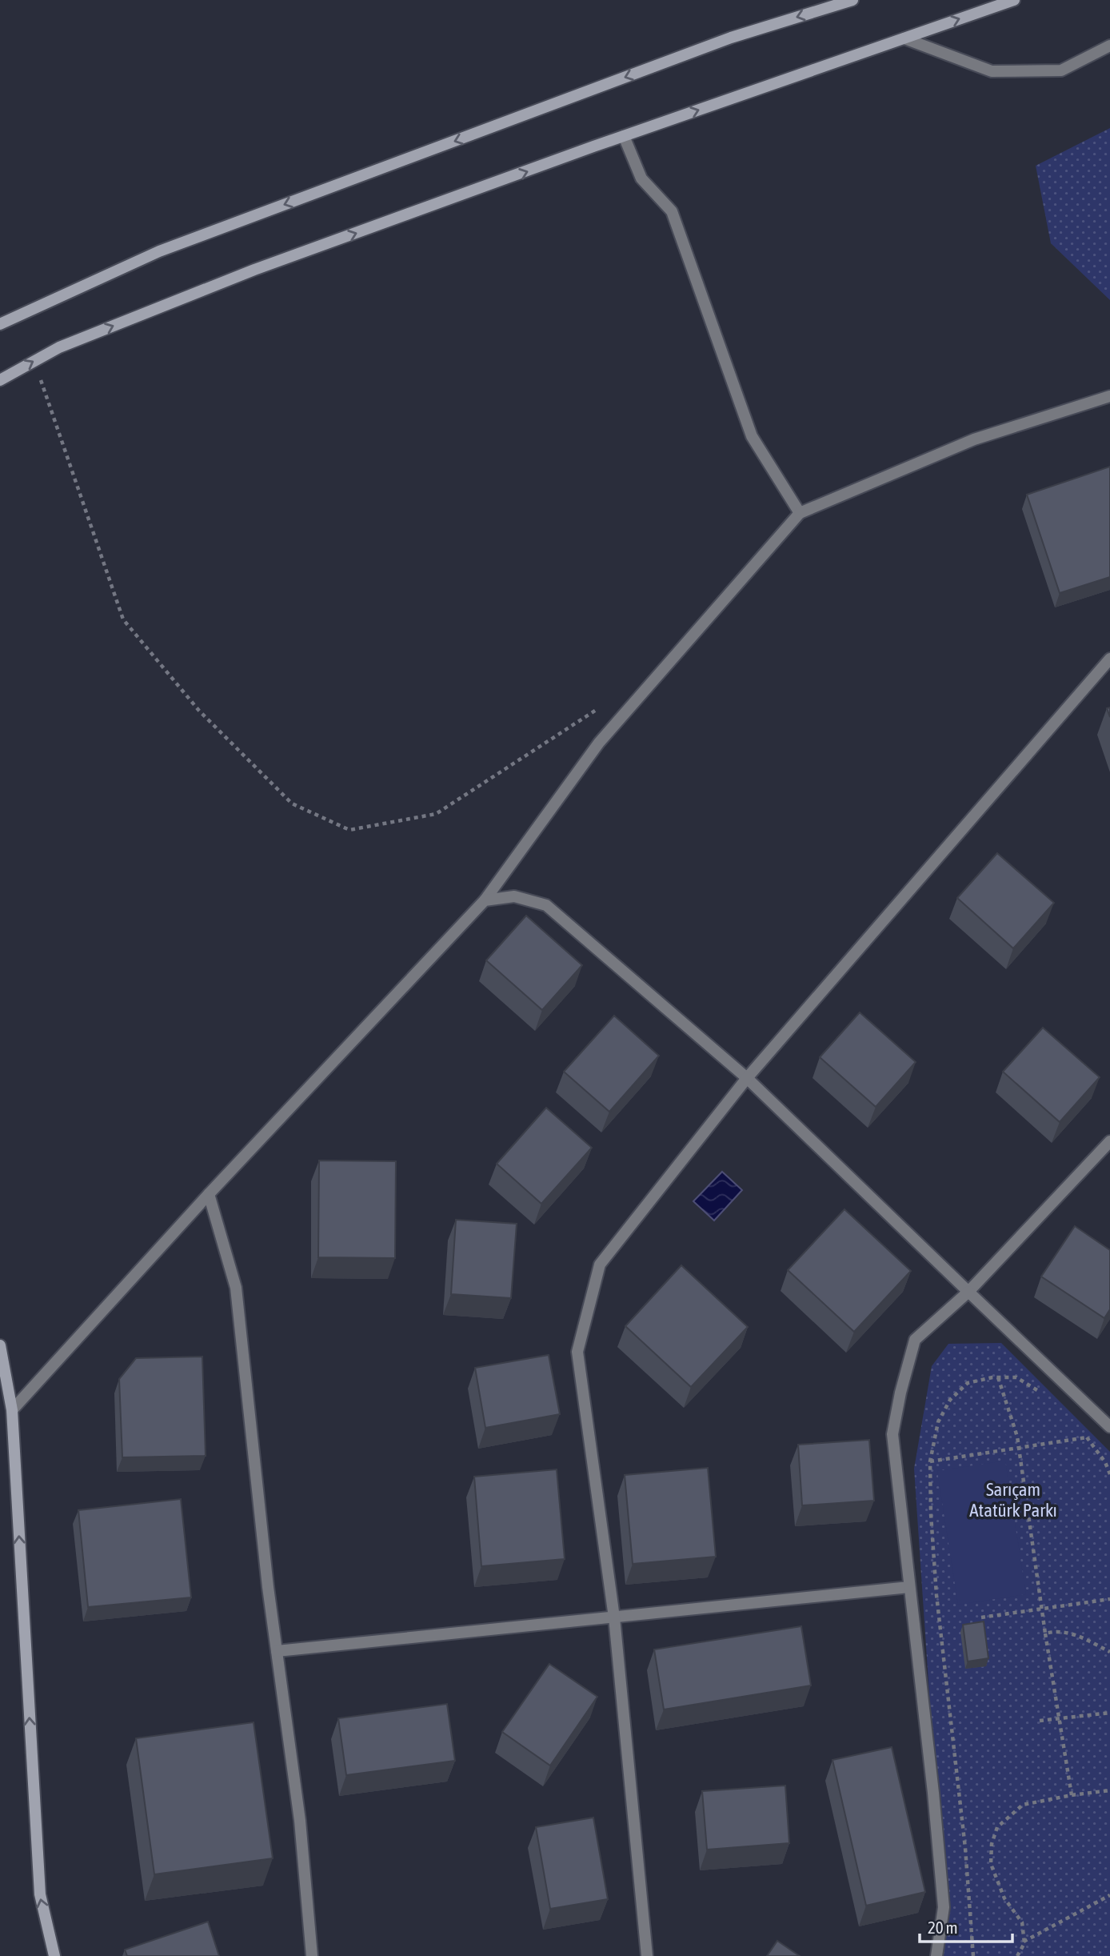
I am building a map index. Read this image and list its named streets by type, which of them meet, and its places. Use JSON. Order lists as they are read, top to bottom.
{
  "parks": ["Sarıçam Atatürk Parkı"],
  "scale_bar": "20 m"
}
